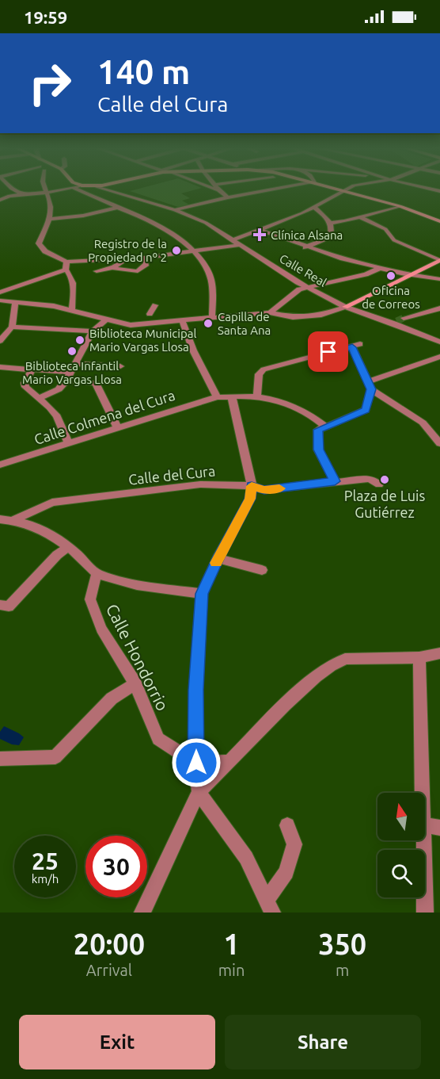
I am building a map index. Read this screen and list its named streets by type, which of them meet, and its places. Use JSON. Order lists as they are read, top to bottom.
{
  "streets": {
    "street": [
      "Calle Real",
      "Calle Colmena del Cura",
      "Calle del Cura",
      "Calle Hondorrio"
    ]
  },
  "places": {
    "health": ["Clínica Alsana"],
    "other": [
      "Registro de la Propiedad nº 2",
      "Oficina de Correos",
      "Capilla de Santa Ana",
      "Biblioteca Municipal Mario Vargas Llosa",
      "Biblioteca Infantil Mario Vargas Llosa",
      "Plaza de Luis Gutiérrez"
    ]
  },
  "north": "top",
  "page": {
    "status": "19:59",
    "turn": ["140 m", "Calle del Cura"],
    "speed": "25 km/h",
    "limit": "30",
    "eta": [
      "20:00",
      "Arrival",
      "1",
      "min",
      "350",
      "m"
    ],
    "buttons": ["Exit", "Share"]
  }
}
